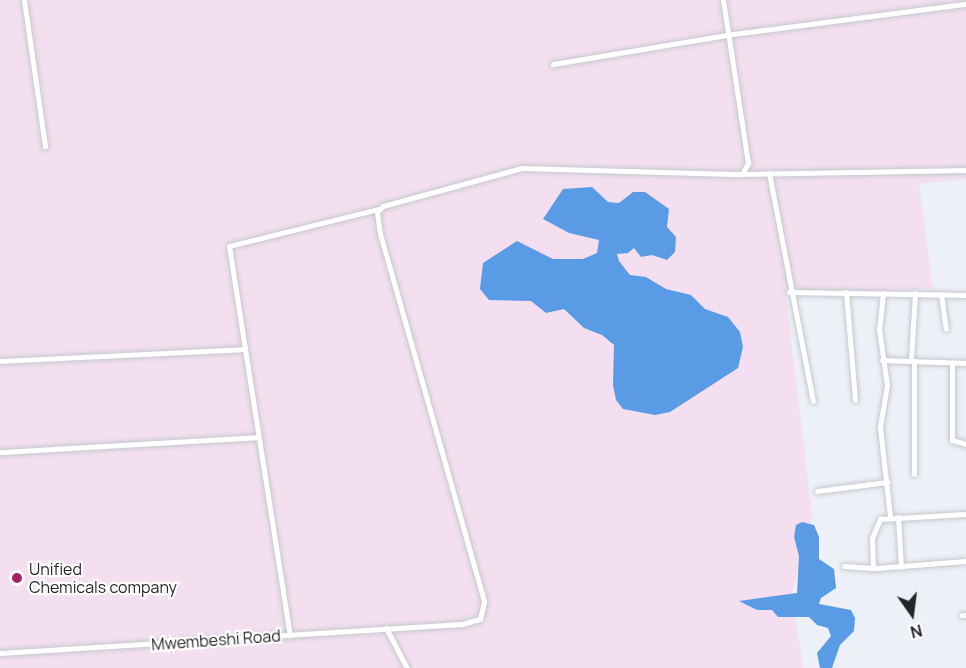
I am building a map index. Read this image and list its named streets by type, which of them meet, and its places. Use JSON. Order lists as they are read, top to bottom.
{
  "streets": {
    "street": ["Mwembeshi Road"]
  },
  "places": ["Unified Chemicals company"],
  "north": "bottom"
}
